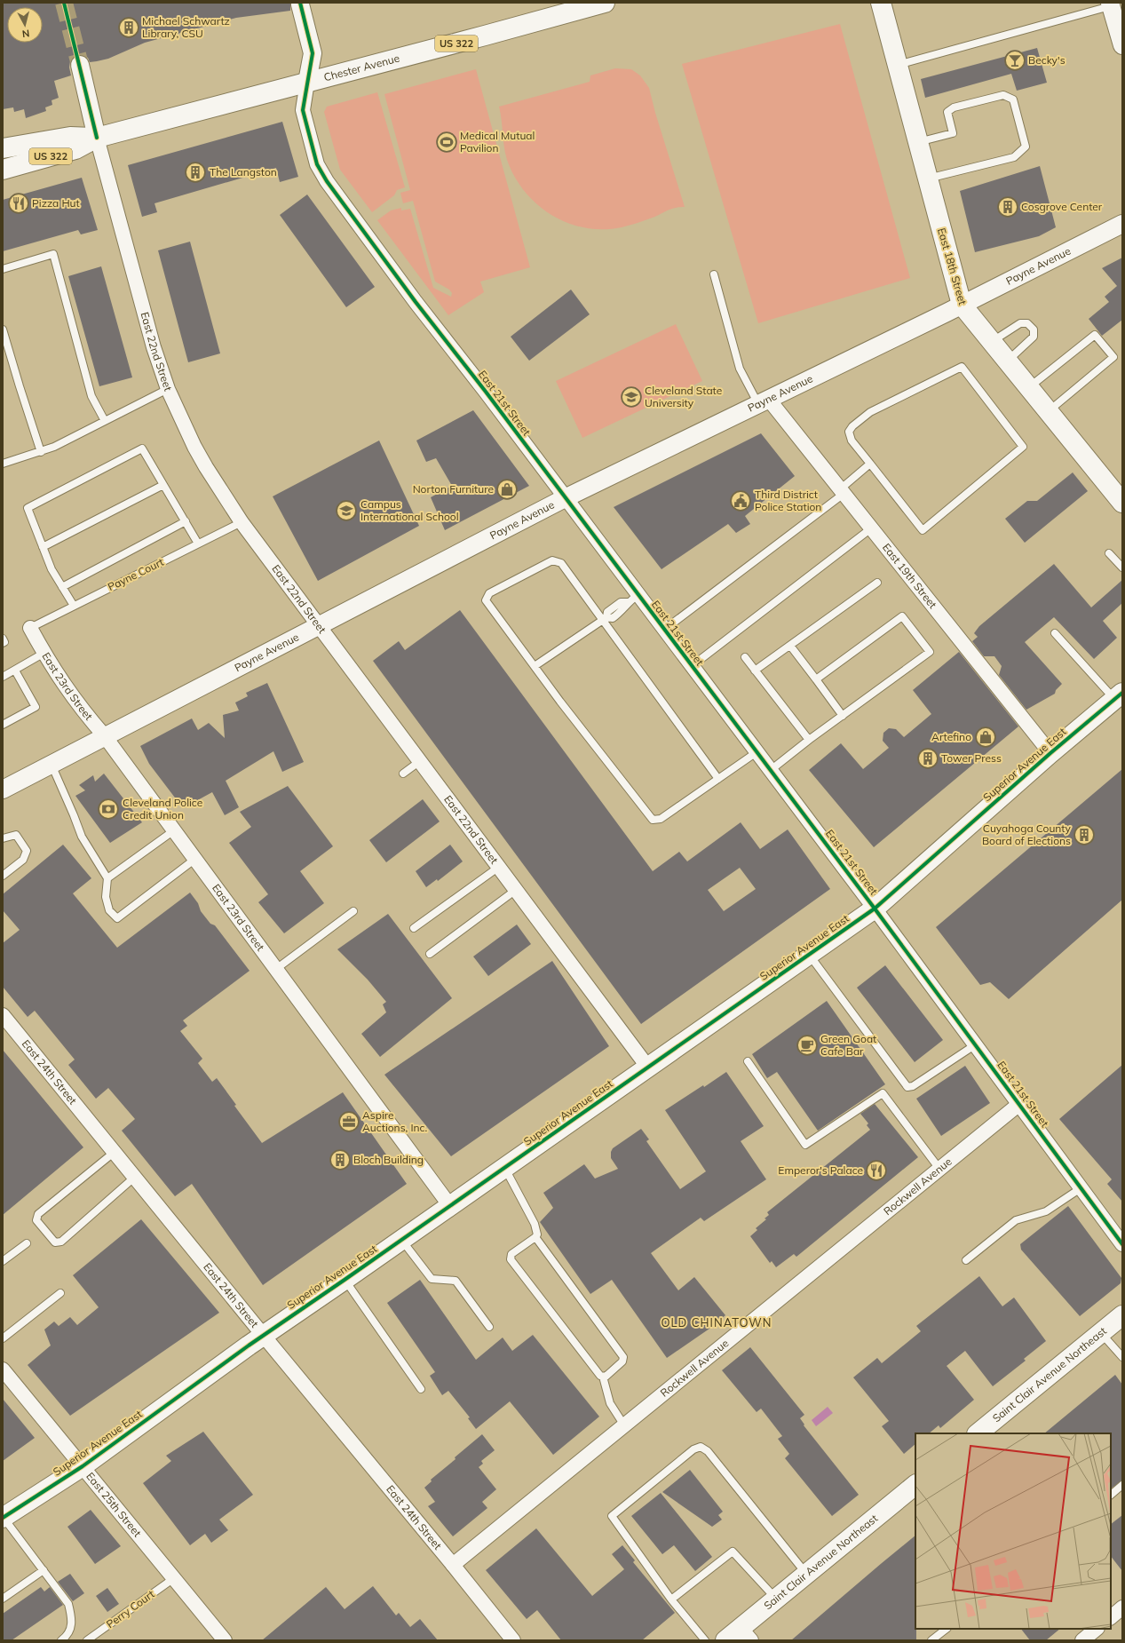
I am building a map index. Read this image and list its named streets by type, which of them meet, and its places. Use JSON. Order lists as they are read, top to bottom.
{
  "streets": {
    "main road": [
      "US 322",
      "Chester Avenue",
      "East 18th Street",
      "Superior Avenue East",
      "Saint Clair Avenue Northeast"
    ],
    "street": [
      "Payne Avenue",
      "East 22nd Street",
      "East 21st Street",
      "East 19th Street",
      "East 23rd Street",
      "East 24th Street",
      "Rockwell Avenue",
      "East 25th Street"
    ],
    "lane": ["Payne Court", "Perry Court"]
  },
  "crossings": [
    ["Chester Avenue", "East 22nd Street"],
    ["Chester Avenue", "East 21st Street"],
    ["East 18th Street", "Payne Avenue"],
    ["Payne Avenue", "East 22nd Street"],
    ["Payne Avenue", "East 21st Street"],
    ["Payne Avenue", "East 19th Street"],
    ["Payne Avenue", "East 23rd Street"],
    ["East 22nd Street", "Payne Court"],
    ["East 22nd Street", "Superior Avenue East"],
    ["East 21st Street", "Superior Avenue East"],
    ["East 21st Street", "Rockwell Avenue"],
    ["Payne Court", "East 23rd Street"],
    ["East 19th Street", "Superior Avenue East"],
    ["East 23rd Street", "Superior Avenue East"],
    ["Superior Avenue East", "East 24th Street"],
    ["Superior Avenue East", "East 25th Street"],
    ["East 24th Street", "Rockwell Avenue"],
    ["East 25th Street", "Perry Court"]
  ],
  "districts": ["OLD CHINATOWN"],
  "places": {
    "building": [
      "Michael Schwartz Library, CSU",
      "The Langston",
      "Cosgrove Center",
      "Tower Press",
      "Cuyahoga County Board of Elections",
      "Bloch Building"
    ],
    "bar": ["Becky's"],
    "sports": ["Medical Mutual Pavilion"],
    "restaurant": ["Pizza Hut", "Emperor's Palace"],
    "school or university": ["Cleveland State University", "Campus International School"],
    "shop": ["Norton Furniture", "Artefino"],
    "public building": ["Third District Police Station"],
    "bank": ["Cleveland Police Credit Union"],
    "cafe": ["Green Goat Cafe Bar"],
    "office": ["Aspire Auctions, Inc."]
  },
  "north": "bottom"
}
